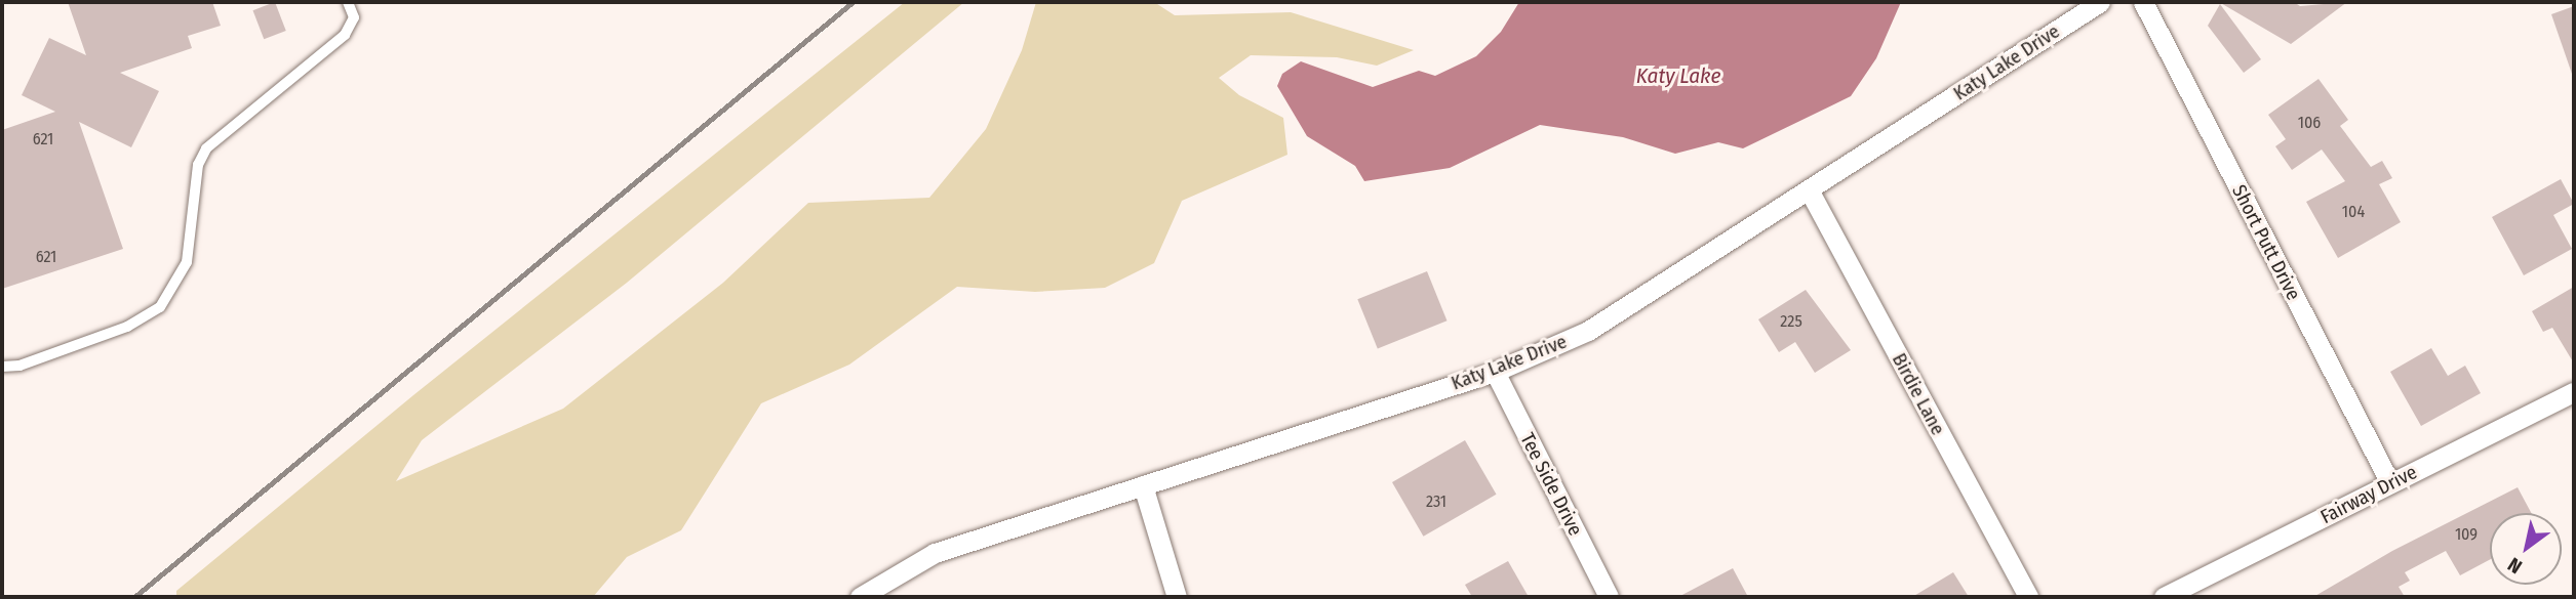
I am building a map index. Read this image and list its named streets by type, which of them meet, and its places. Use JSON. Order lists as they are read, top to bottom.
{
  "streets": {
    "street": [
      "Katy Lake Drive",
      "Short Putt Drive",
      "Birdie Lane",
      "Tee Side Drive",
      "Fairway Drive"
    ]
  },
  "crossings": [
    ["Katy Lake Drive", "Birdie Lane"],
    ["Katy Lake Drive", "Tee Side Drive"],
    ["Short Putt Drive", "Fairway Drive"]
  ],
  "water": ["Katy Lake"],
  "house_numbers": [
    "106",
    "621",
    "104",
    "621",
    "225",
    "231",
    "109"
  ],
  "north": "bottom left"
}
